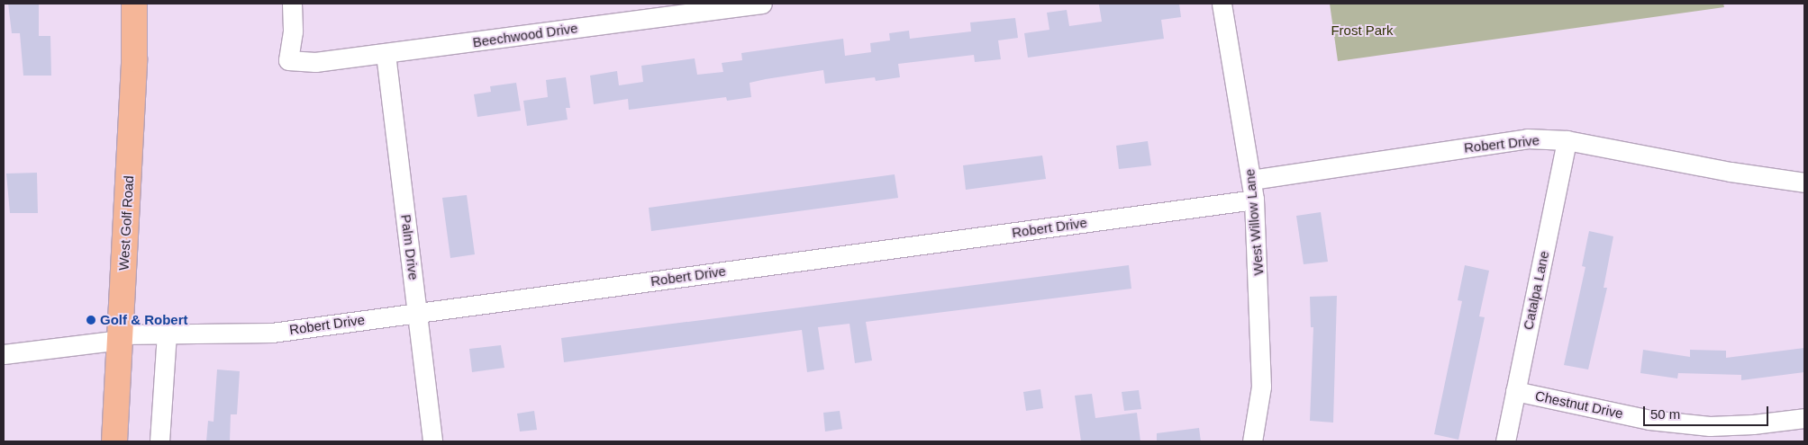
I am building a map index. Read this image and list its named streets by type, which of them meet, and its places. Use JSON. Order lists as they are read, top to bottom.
{
  "streets": {
    "main road": ["West Golf Road"],
    "street": [
      "Beechwood Drive",
      "Robert Drive",
      "West Willow Lane",
      "Palm Drive",
      "Catalpa Lane",
      "Chestnut Drive"
    ]
  },
  "crossings": [
    ["Beechwood Drive", "Palm Drive"],
    ["Robert Drive", "West Willow Lane"],
    ["Robert Drive", "West Golf Road"],
    ["Robert Drive", "Palm Drive"],
    ["Robert Drive", "Catalpa Lane"],
    ["Catalpa Lane", "Chestnut Drive"]
  ],
  "parks": ["Frost Park"],
  "places": ["Golf & Robert"],
  "scale_bar": "50 m"
}
